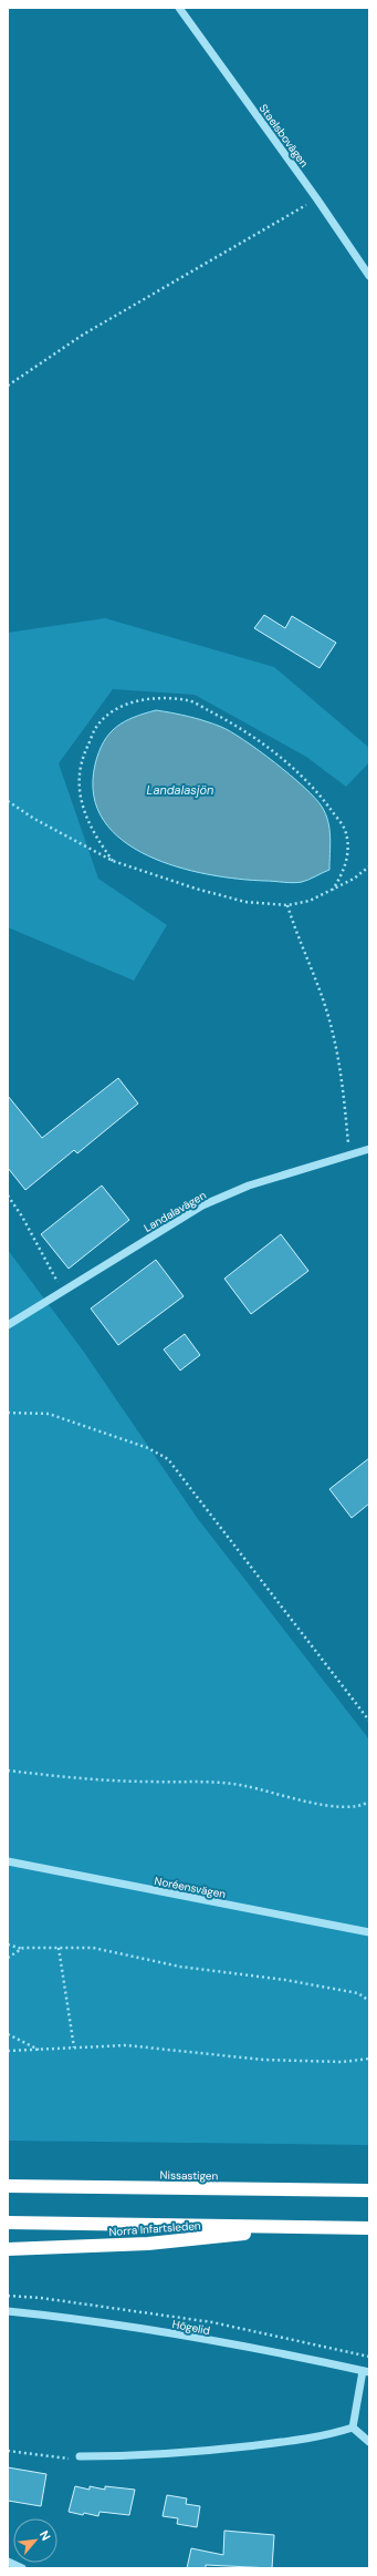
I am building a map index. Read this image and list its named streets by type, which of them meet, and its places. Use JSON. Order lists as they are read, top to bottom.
{
  "streets": {
    "highway": ["Nissastigen", "Norra Infartsleden"],
    "street": [
      "Staelsbovägen",
      "Landalavägen",
      "Noréensvägen",
      "Högelid"
    ]
  },
  "water": ["Landalasjön"],
  "north": "top right"
}
